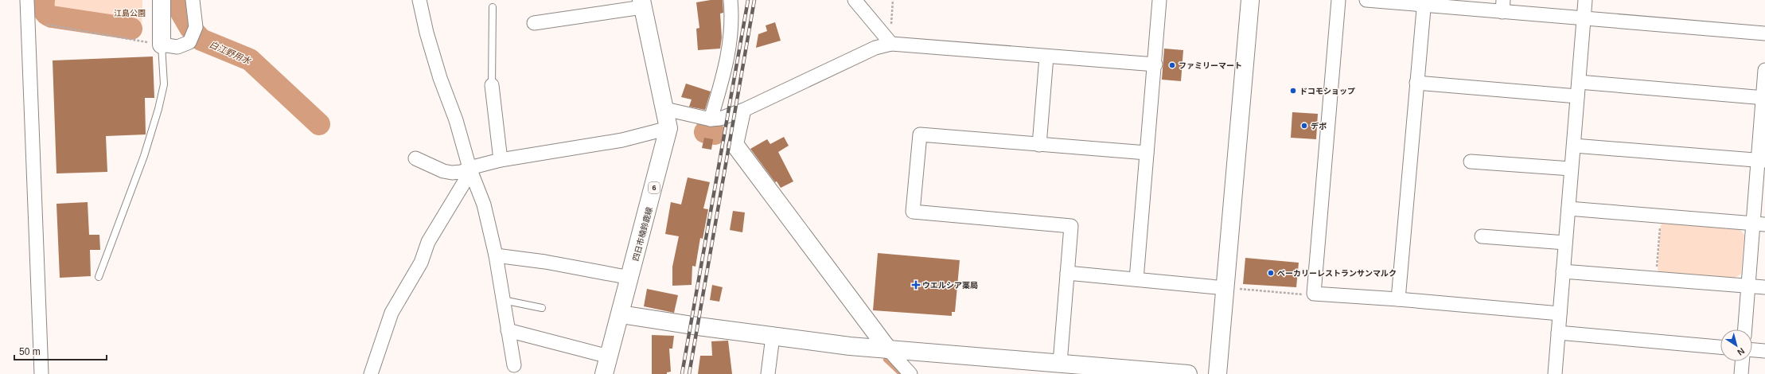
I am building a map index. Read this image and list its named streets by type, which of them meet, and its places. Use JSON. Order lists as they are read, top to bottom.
{
  "streets": {
    "street": ["6", "四日市楠鈴鹿線"]
  },
  "water": ["白江野用水"],
  "parks": ["江島公園"],
  "places": {
    "other": [
      "ファミリーマート",
      "ドコモショップ",
      "デポ",
      "ベーカリーレストランサンマルク"
    ],
    "health": ["ウエルシア薬局"]
  },
  "scale_bar": "50 m",
  "north": "bottom right"
}
